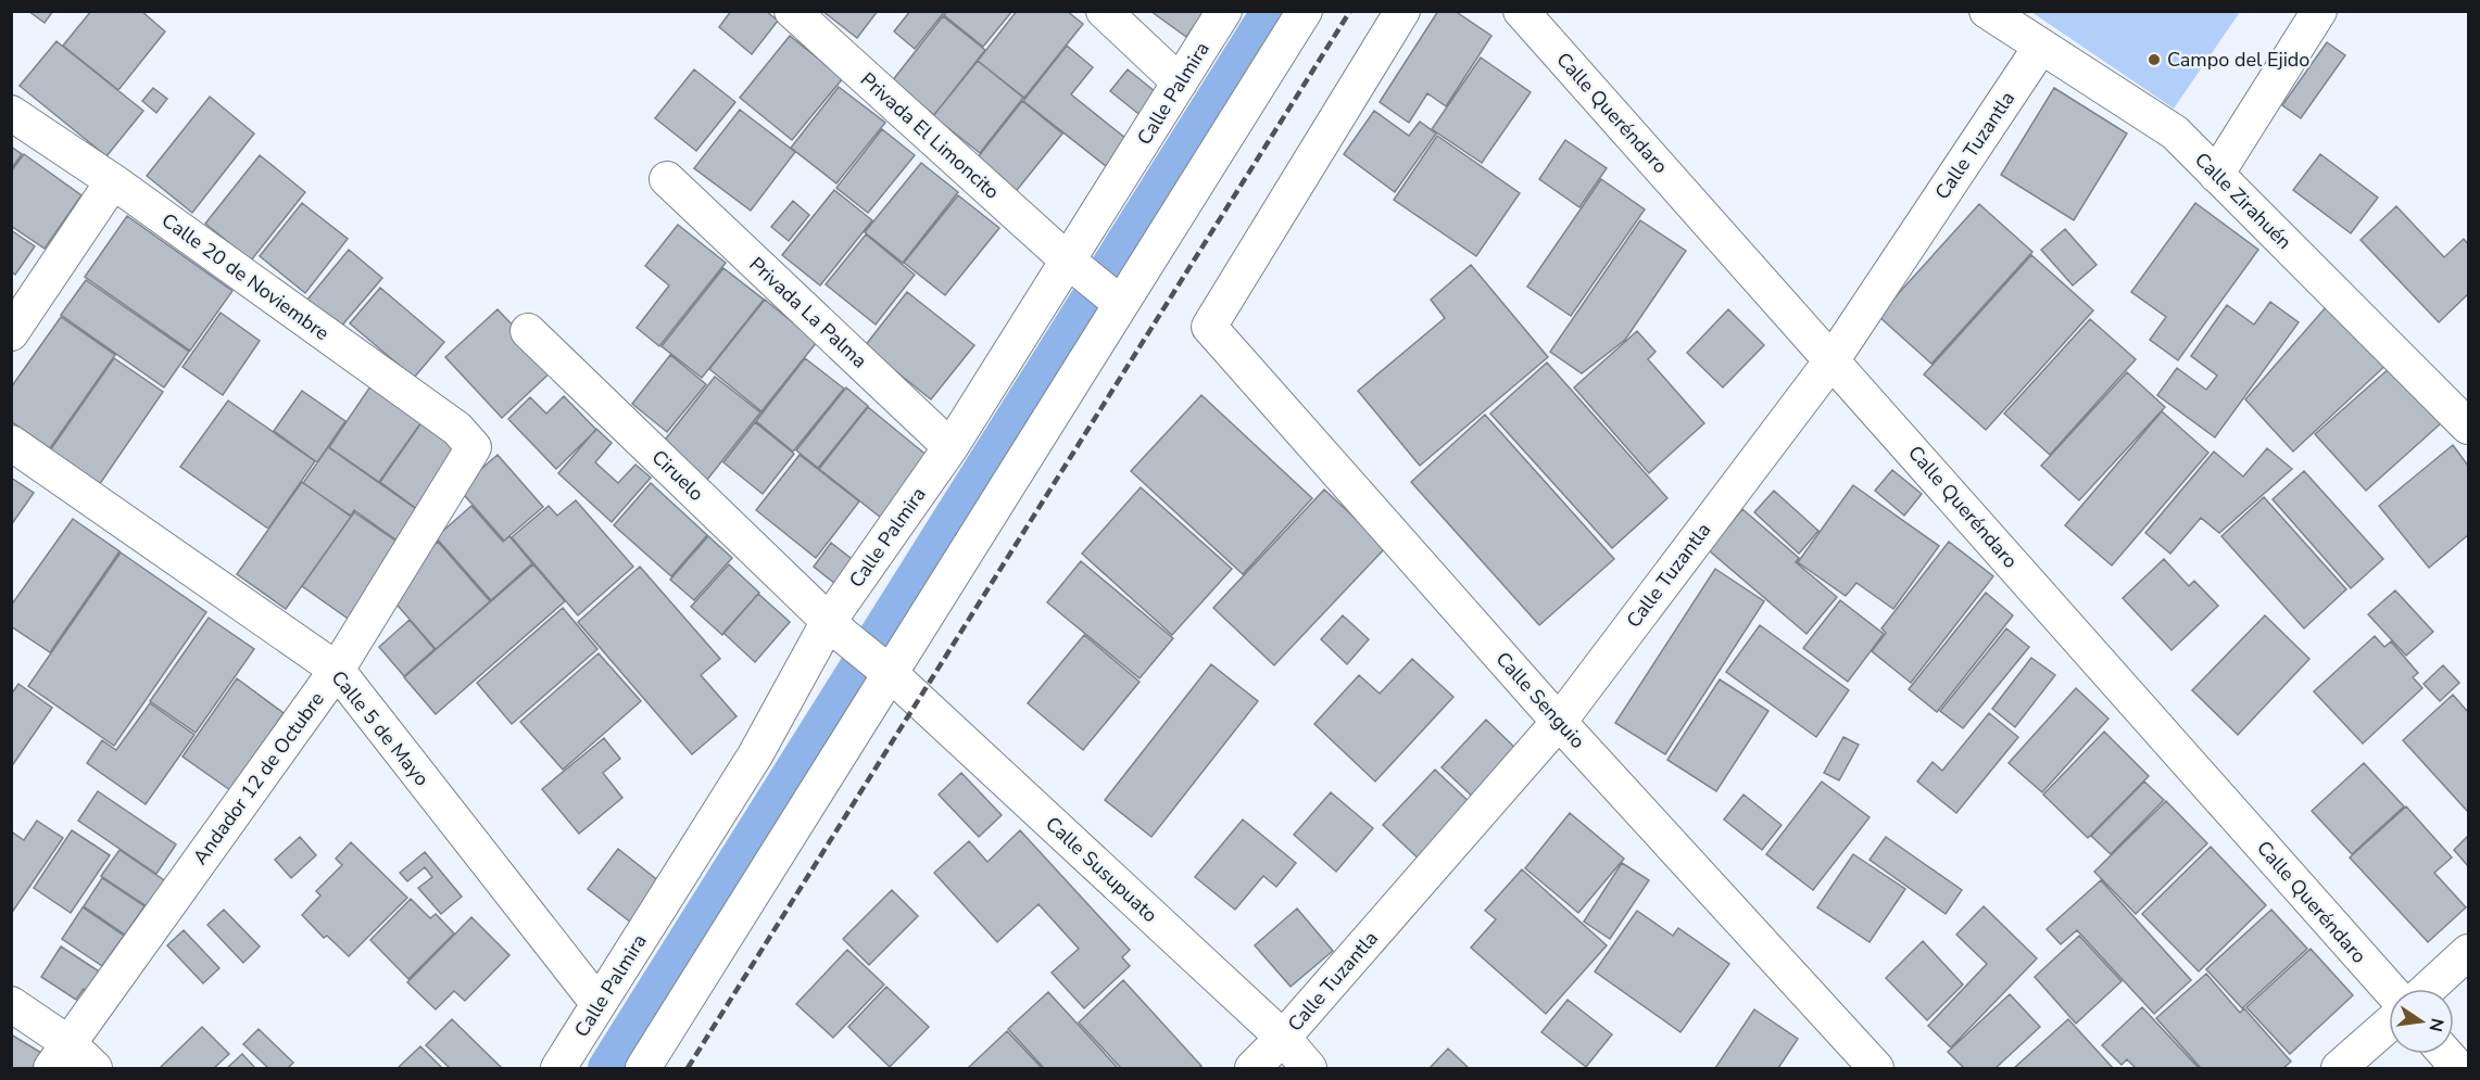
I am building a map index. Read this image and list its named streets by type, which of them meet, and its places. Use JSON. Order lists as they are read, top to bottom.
{
  "streets": {
    "street": [
      "Calle Palmira",
      "Calle Queréndaro",
      "Privada El Limoncito",
      "Calle Tuzantla",
      "Calle Zirahuén",
      "Calle 20 de Noviembre",
      "Privada La Palma",
      "Ciruelo",
      "Calle Senguio",
      "Calle 5 de Mayo",
      "Andador 12 de Octubre",
      "Calle Susupuato"
    ]
  },
  "crossings": [
    ["Calle Palmira", "Privada El Limoncito"],
    ["Calle Palmira", "Privada La Palma"],
    ["Calle Palmira", "Ciruelo"],
    ["Calle Palmira", "Calle 5 de Mayo"],
    ["Calle Queréndaro", "Calle Tuzantla"],
    ["Calle Tuzantla", "Calle Zirahuén"],
    ["Calle Tuzantla", "Calle Senguio"],
    ["Calle Tuzantla", "Calle Susupuato"],
    ["Calle 20 de Noviembre", "Andador 12 de Octubre"],
    ["Ciruelo", "Calle Susupuato"],
    ["Calle 5 de Mayo", "Andador 12 de Octubre"]
  ],
  "places": ["Campo del Ejido"],
  "north": "right"
}
